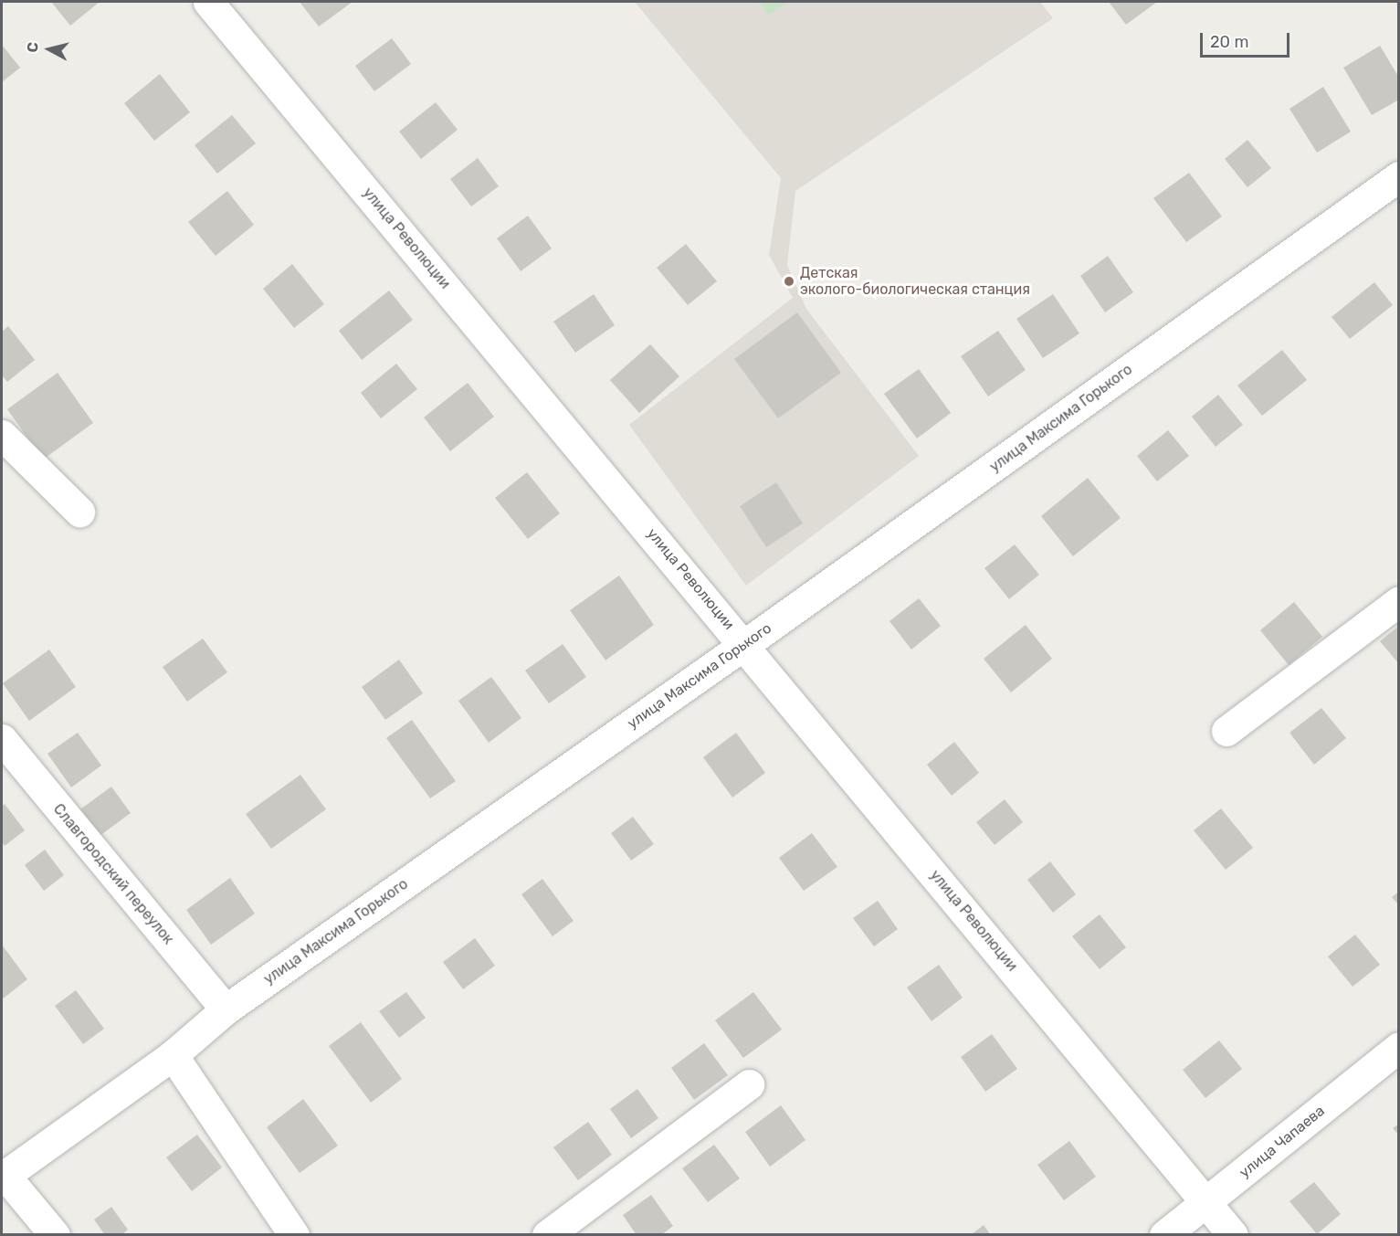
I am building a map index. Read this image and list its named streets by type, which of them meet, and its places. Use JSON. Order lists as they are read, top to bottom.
{
  "streets": {
    "street": [
      "улица Революции",
      "улица Максима Горького",
      "Славгородский переулок",
      "улица Чапаева"
    ]
  },
  "crossings": [
    ["улица Революции", "улица Максима Горького"],
    ["улица Революции", "улица Чапаева"],
    ["улица Максима Горького", "Славгородский переулок"]
  ],
  "places": ["Детская эколого-биологическая станция"],
  "scale_bar": "20 m",
  "north": "left"
}
